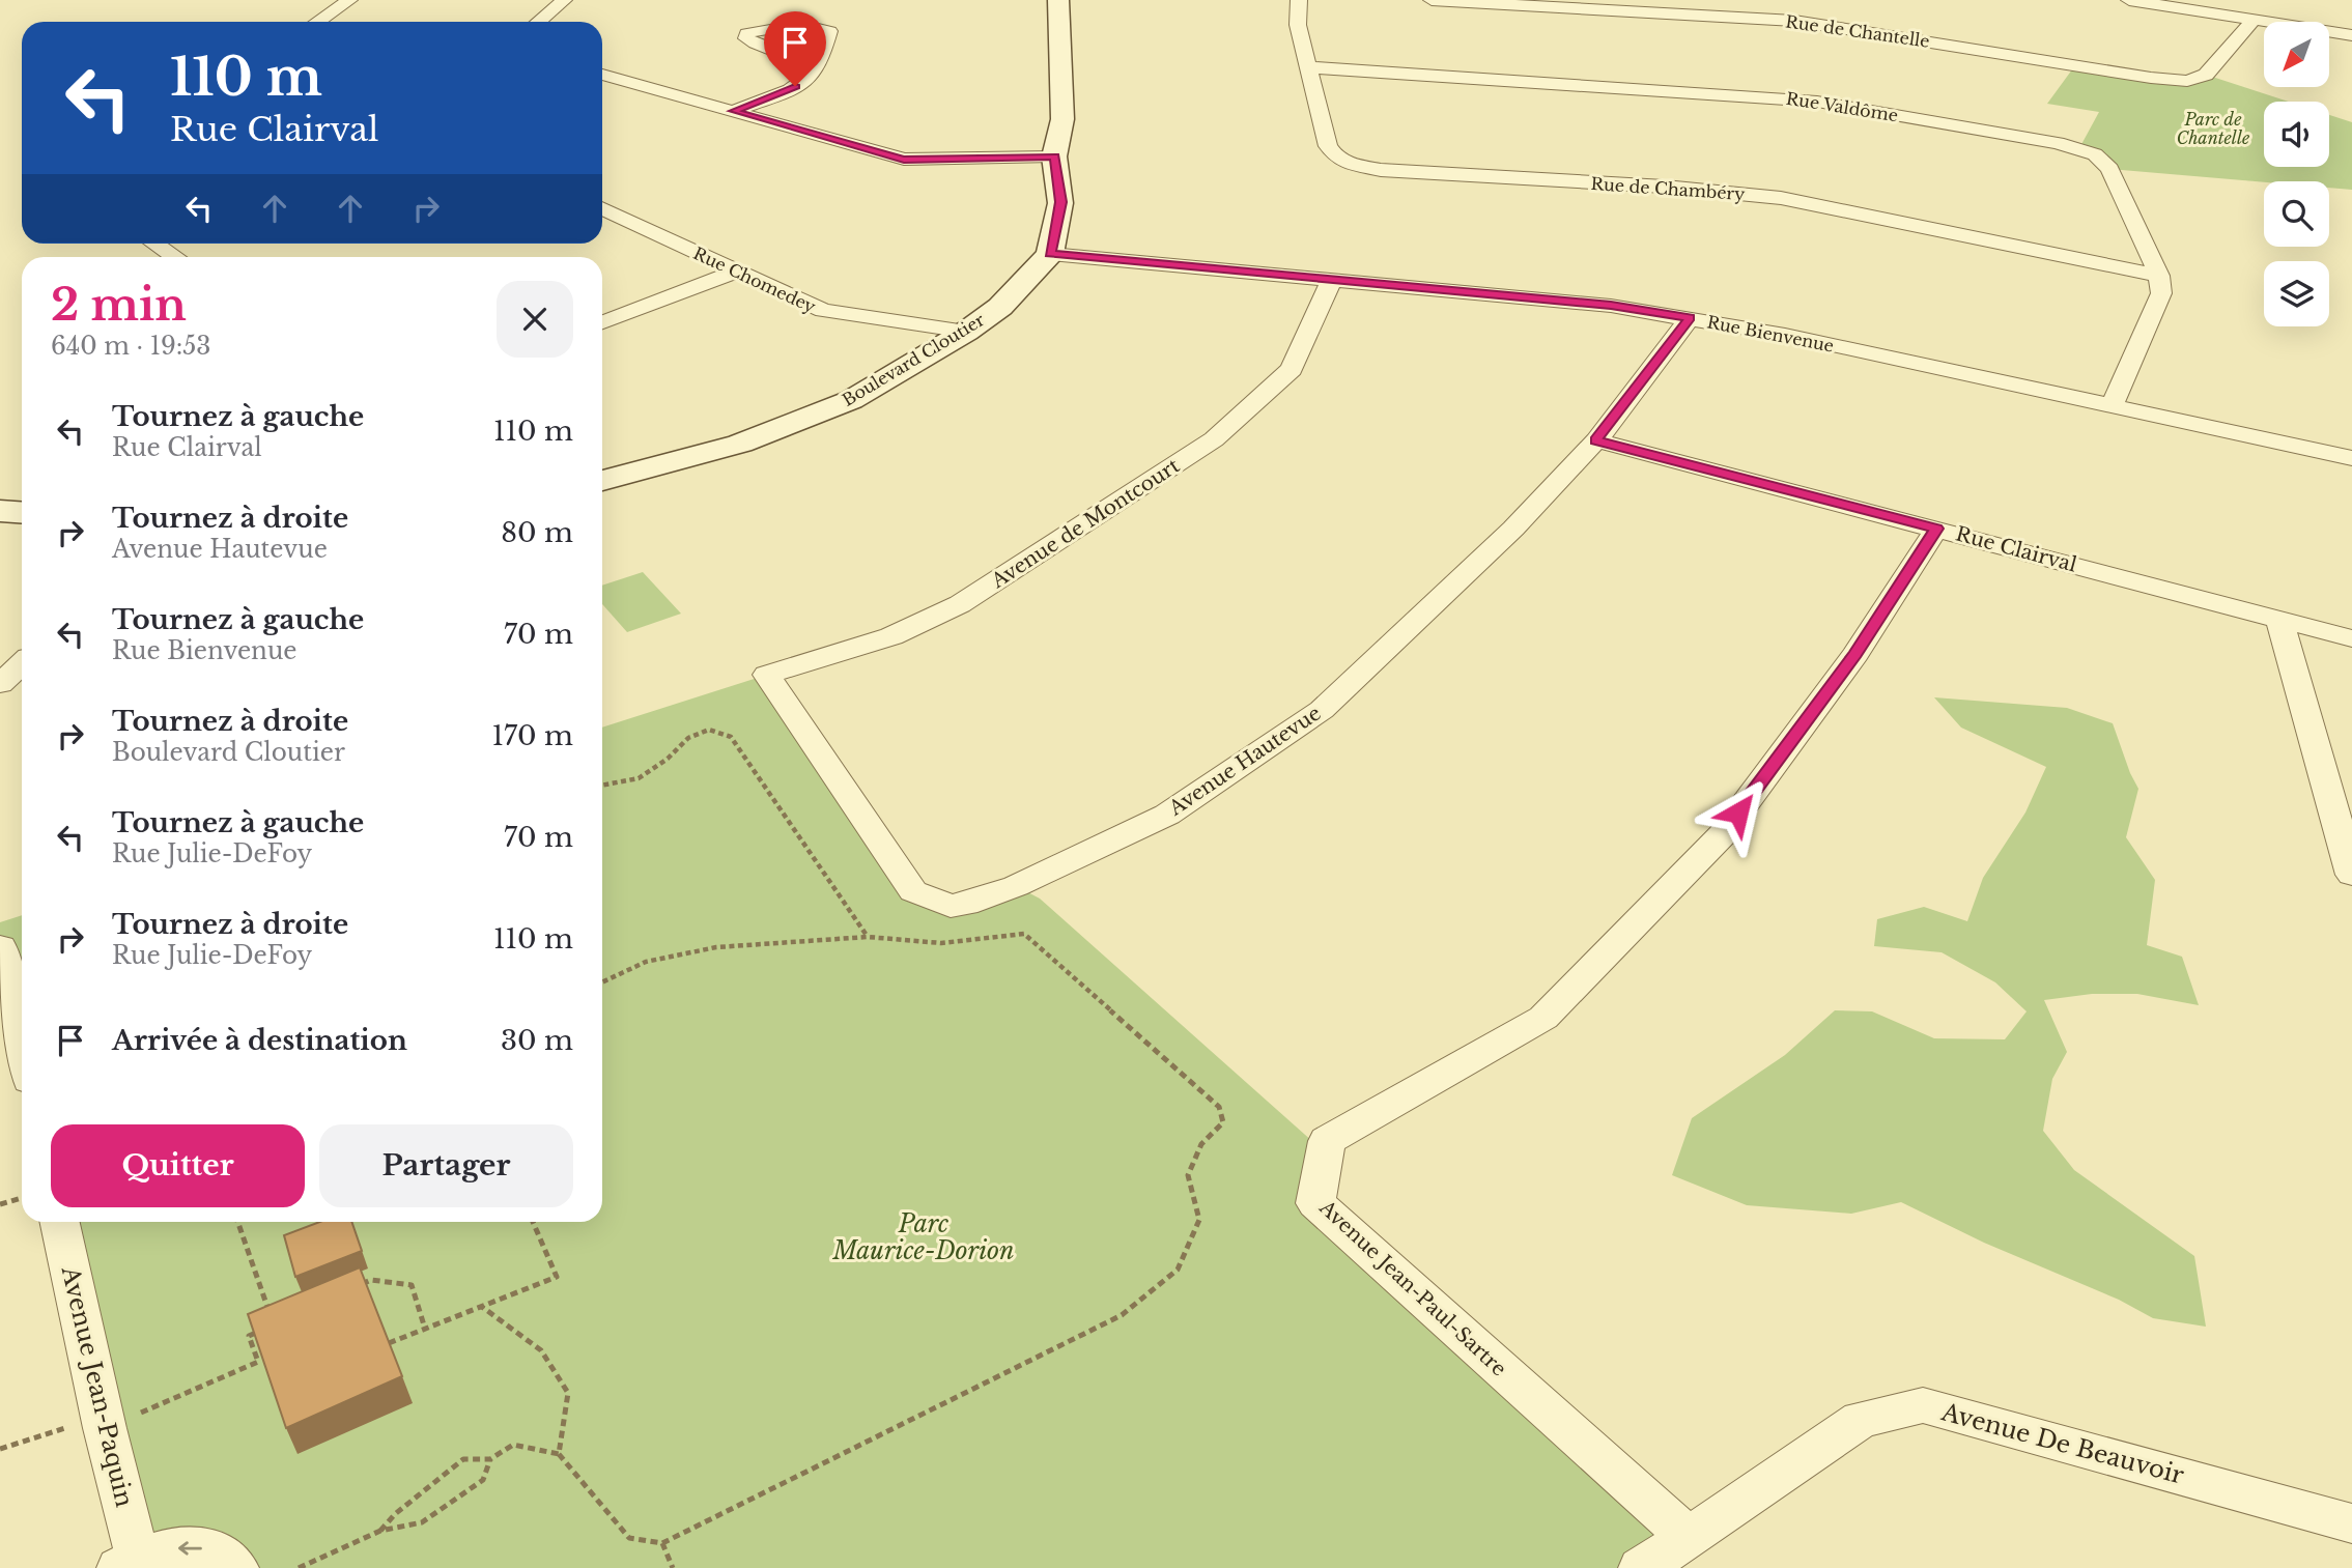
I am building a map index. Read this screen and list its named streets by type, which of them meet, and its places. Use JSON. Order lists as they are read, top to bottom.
{
  "streets": {
    "street": [
      "Rue de Chantelle",
      "Rue Valdôme",
      "Rue de Chambéry",
      "Rue Chomedey",
      "Rue Bienvenue",
      "Boulevard Cloutier",
      "Avenue de Montcourt",
      "Rue Clairval",
      "Avenue Hautevue",
      "Avenue Jean-Paul-Sartre",
      "Avenue Jean-Paquin",
      "Avenue De Beauvoir"
    ]
  },
  "crossings": [
    ["Rue Valdôme", "Rue de Chambéry"],
    ["Rue Chomedey", "Boulevard Cloutier"],
    ["Rue Bienvenue", "Boulevard Cloutier"],
    ["Rue Bienvenue", "Avenue de Montcourt"],
    ["Rue Bienvenue", "Avenue Hautevue"],
    ["Avenue de Montcourt", "Avenue Hautevue"],
    ["Rue Clairval", "Avenue Hautevue"],
    ["Rue Clairval", "Avenue Jean-Paul-Sartre"],
    ["Avenue Jean-Paul-Sartre", "Avenue De Beauvoir"]
  ],
  "parks": ["Parc de Chantelle", "Parc Maurice-Dorion"],
  "north": "bottom left",
  "page": {
    "turn": ["110 m", "Rue Clairval"],
    "heading": ["2 min", "640 m · 19:53"],
    "list": [
      {
        "name": "Tournez à gauche",
        "note": "Rue Clairval",
        "value": "110 m"
      },
      {
        "name": "Tournez à droite",
        "note": "Avenue Hautevue",
        "value": "80 m"
      },
      {
        "name": "Tournez à gauche",
        "note": "Rue Bienvenue",
        "value": "70 m"
      },
      {
        "name": "Tournez à droite",
        "note": "Boulevard Cloutier",
        "value": "170 m"
      },
      {
        "name": "Tournez à gauche",
        "note": "Rue Julie-DeFoy",
        "value": "70 m"
      },
      {
        "name": "Tournez à droite",
        "note": "Rue Julie-DeFoy",
        "value": "110 m"
      },
      {
        "name": "Arrivée à destination",
        "value": "30 m"
      }
    ],
    "buttons": ["Quitter", "Partager"]
  }
}
